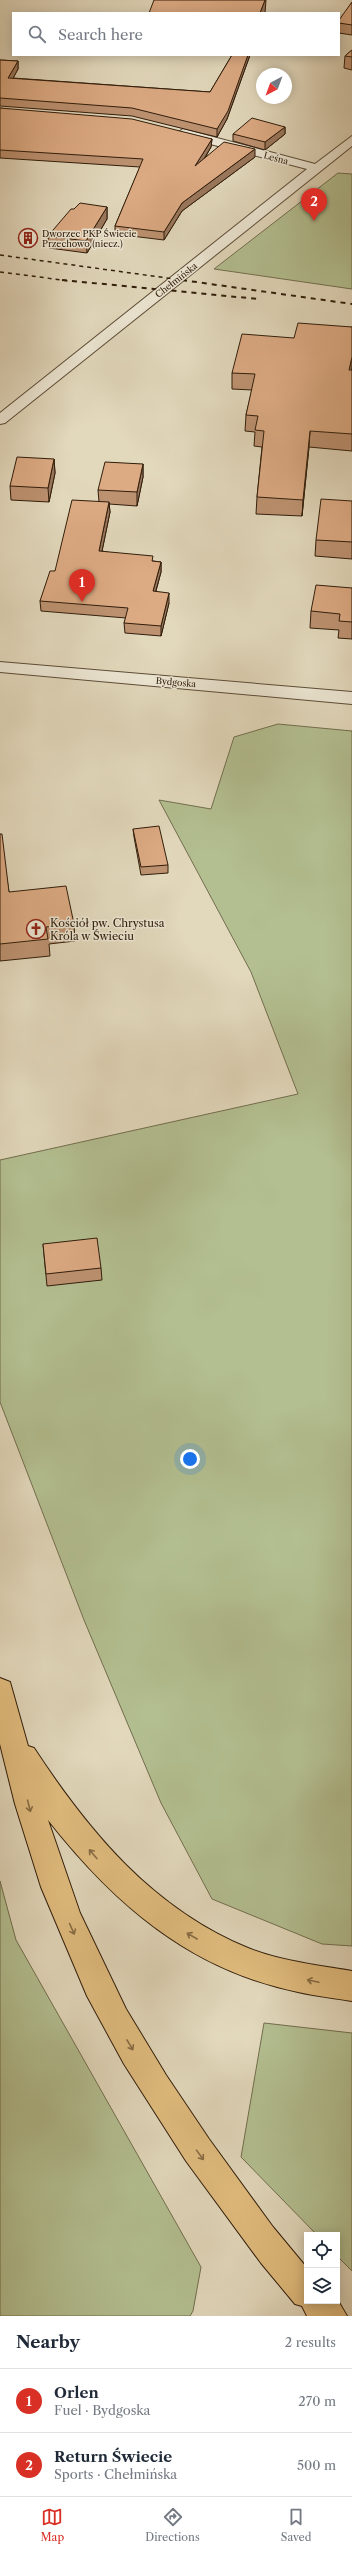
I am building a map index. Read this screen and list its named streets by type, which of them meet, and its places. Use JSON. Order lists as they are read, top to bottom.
{
  "streets": {
    "street": ["Leśna", "Chełmińska", "Bydgoska"]
  },
  "crossings": [
    ["Leśna", "Chełmińska"]
  ],
  "places": {
    "building": ["Dworzec PKP Świecie Przechowo (niecz.)"],
    "church": ["Kościół pw. Chrystusa Króla w Świeciu"]
  },
  "north": "bottom left",
  "page": {
    "search": "Search here",
    "pins": ["2", "1"],
    "heading": ["Nearby", "2 results"],
    "list": [
      {
        "mark": "1",
        "name": "Orlen",
        "note": "Fuel · Bydgoska",
        "value": "270 m"
      },
      {
        "mark": "2",
        "name": "Return Świecie",
        "note": "Sports · Chełmińska",
        "value": "500 m"
      }
    ],
    "nav": ["Map", "Directions", "Saved"]
  }
}
